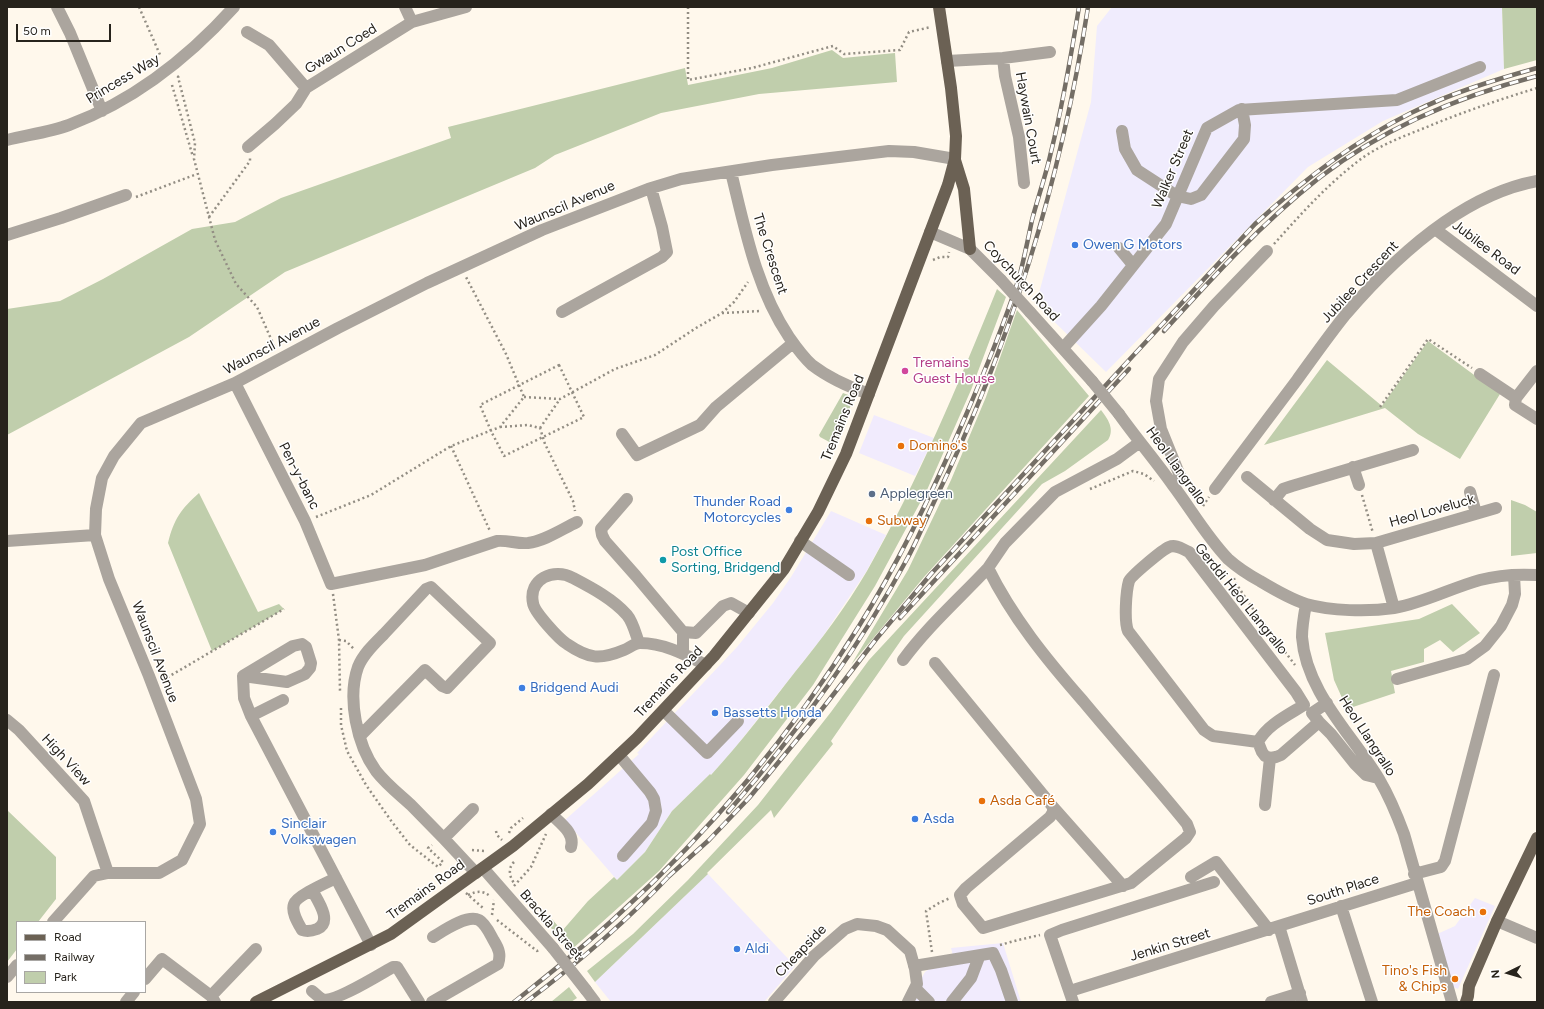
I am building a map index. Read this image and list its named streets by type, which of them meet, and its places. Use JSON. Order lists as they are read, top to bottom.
{
  "streets": {
    "main road": ["Tremains Road"],
    "street": [
      "Gwaun Coed",
      "Princess Way",
      "Haywain Court",
      "Walker Street",
      "Waunscil Avenue",
      "Jubilee Road",
      "The Crescent",
      "Coychurch Road",
      "Jubilee Crescent",
      "Heol Llangrallo",
      "Pen-y-banc",
      "Heol Loveluck",
      "Gerddi Heol Llangrallo",
      "High View",
      "South Place",
      "Brackla Street",
      "Jenkin Street",
      "Cheapside"
    ]
  },
  "crossings": [
    ["Walker Street", "Coychurch Road"],
    ["Waunscil Avenue", "The Crescent"],
    ["Waunscil Avenue", "Pen-y-banc"],
    ["Waunscil Avenue", "High View"],
    ["Jubilee Road", "Jubilee Crescent"],
    ["The Crescent", "Tremains Road"],
    ["Coychurch Road", "Tremains Road"],
    ["Coychurch Road", "Heol Llangrallo"],
    ["Tremains Road", "Brackla Street"],
    ["Heol Llangrallo", "Heol Loveluck"],
    ["Heol Llangrallo", "Gerddi Heol Llangrallo"],
    ["Heol Llangrallo", "South Place"],
    ["South Place", "Jenkin Street"]
  ],
  "places": [
    "Owen G Motors",
    "Tremains Guest House",
    "Domino's",
    "Applegreen",
    "Thunder Road Motorcycles",
    "Subway",
    "Post Office Sorting, Bridgend",
    "Bridgend Audi",
    "Bassetts Honda",
    "Asda Café",
    "Asda",
    "Sinclair Volkswagen",
    "The Coach",
    "Aldi",
    "Tino's Fish & Chips"
  ],
  "legend": ["Road", "Railway", "Park"],
  "scale_bar": "50 m",
  "north": "left"
}
